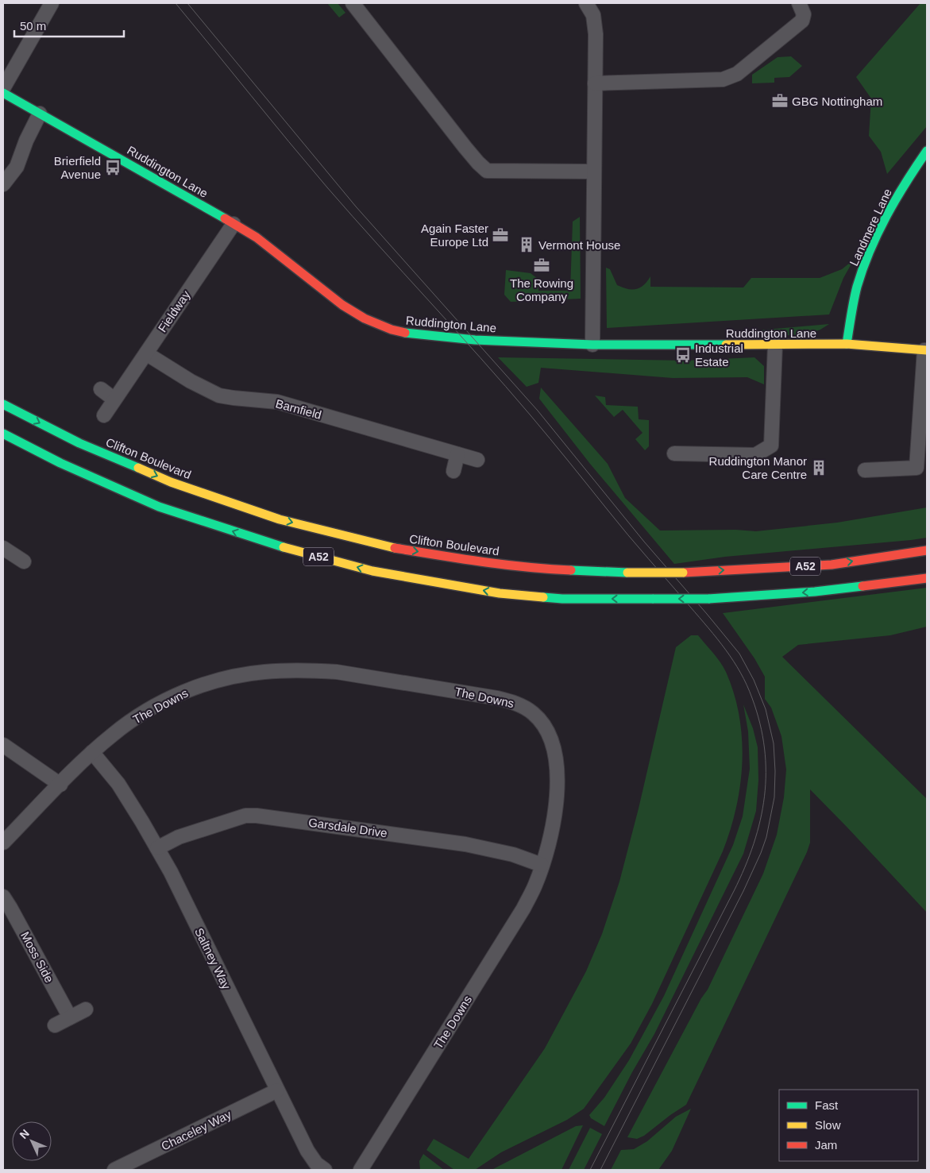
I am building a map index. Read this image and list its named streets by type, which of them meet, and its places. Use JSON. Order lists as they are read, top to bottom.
{
  "streets": {
    "main road": [
      "Ruddington Lane",
      "Landmere Lane",
      "Clifton Boulevard",
      "A52"
    ],
    "street": [
      "Fieldway",
      "Barnfield",
      "The Downs",
      "Garsdale Drive",
      "Moss Side",
      "Saltney Way",
      "Chaceley Way"
    ]
  },
  "crossings": [
    ["Ruddington Lane", "Landmere Lane"],
    ["Ruddington Lane", "Fieldway"],
    ["Fieldway", "Barnfield"],
    ["The Downs", "Garsdale Drive"],
    ["The Downs", "Saltney Way"],
    ["Garsdale Drive", "Saltney Way"],
    ["Saltney Way", "Chaceley Way"]
  ],
  "places": {
    "office": ["GBG Nottingham", "Again Faster Europe Ltd", "The Rowing Company"],
    "bus stop": ["Brierfield Avenue", "Industrial Estate"],
    "building": ["Vermont House", "Ruddington Manor Care Centre"]
  },
  "legend": ["Fast", "Slow", "Jam"],
  "scale_bar": "50 m",
  "north": "top left"
}
